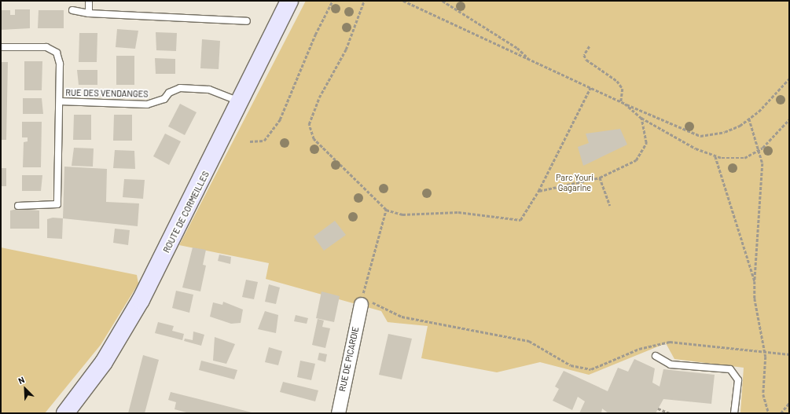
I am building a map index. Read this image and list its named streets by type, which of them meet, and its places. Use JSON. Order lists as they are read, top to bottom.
{
  "streets": {
    "main road": ["ROUTE DE CORMEILLES"],
    "street": ["RUE DE PICARDIE"],
    "lane": ["RUE DES VENDANGES"]
  },
  "crossings": [
    ["RUE DES VENDANGES", "ROUTE DE CORMEILLES"]
  ],
  "parks": ["Parc Youri Gagarine"],
  "north": "top left"
}
